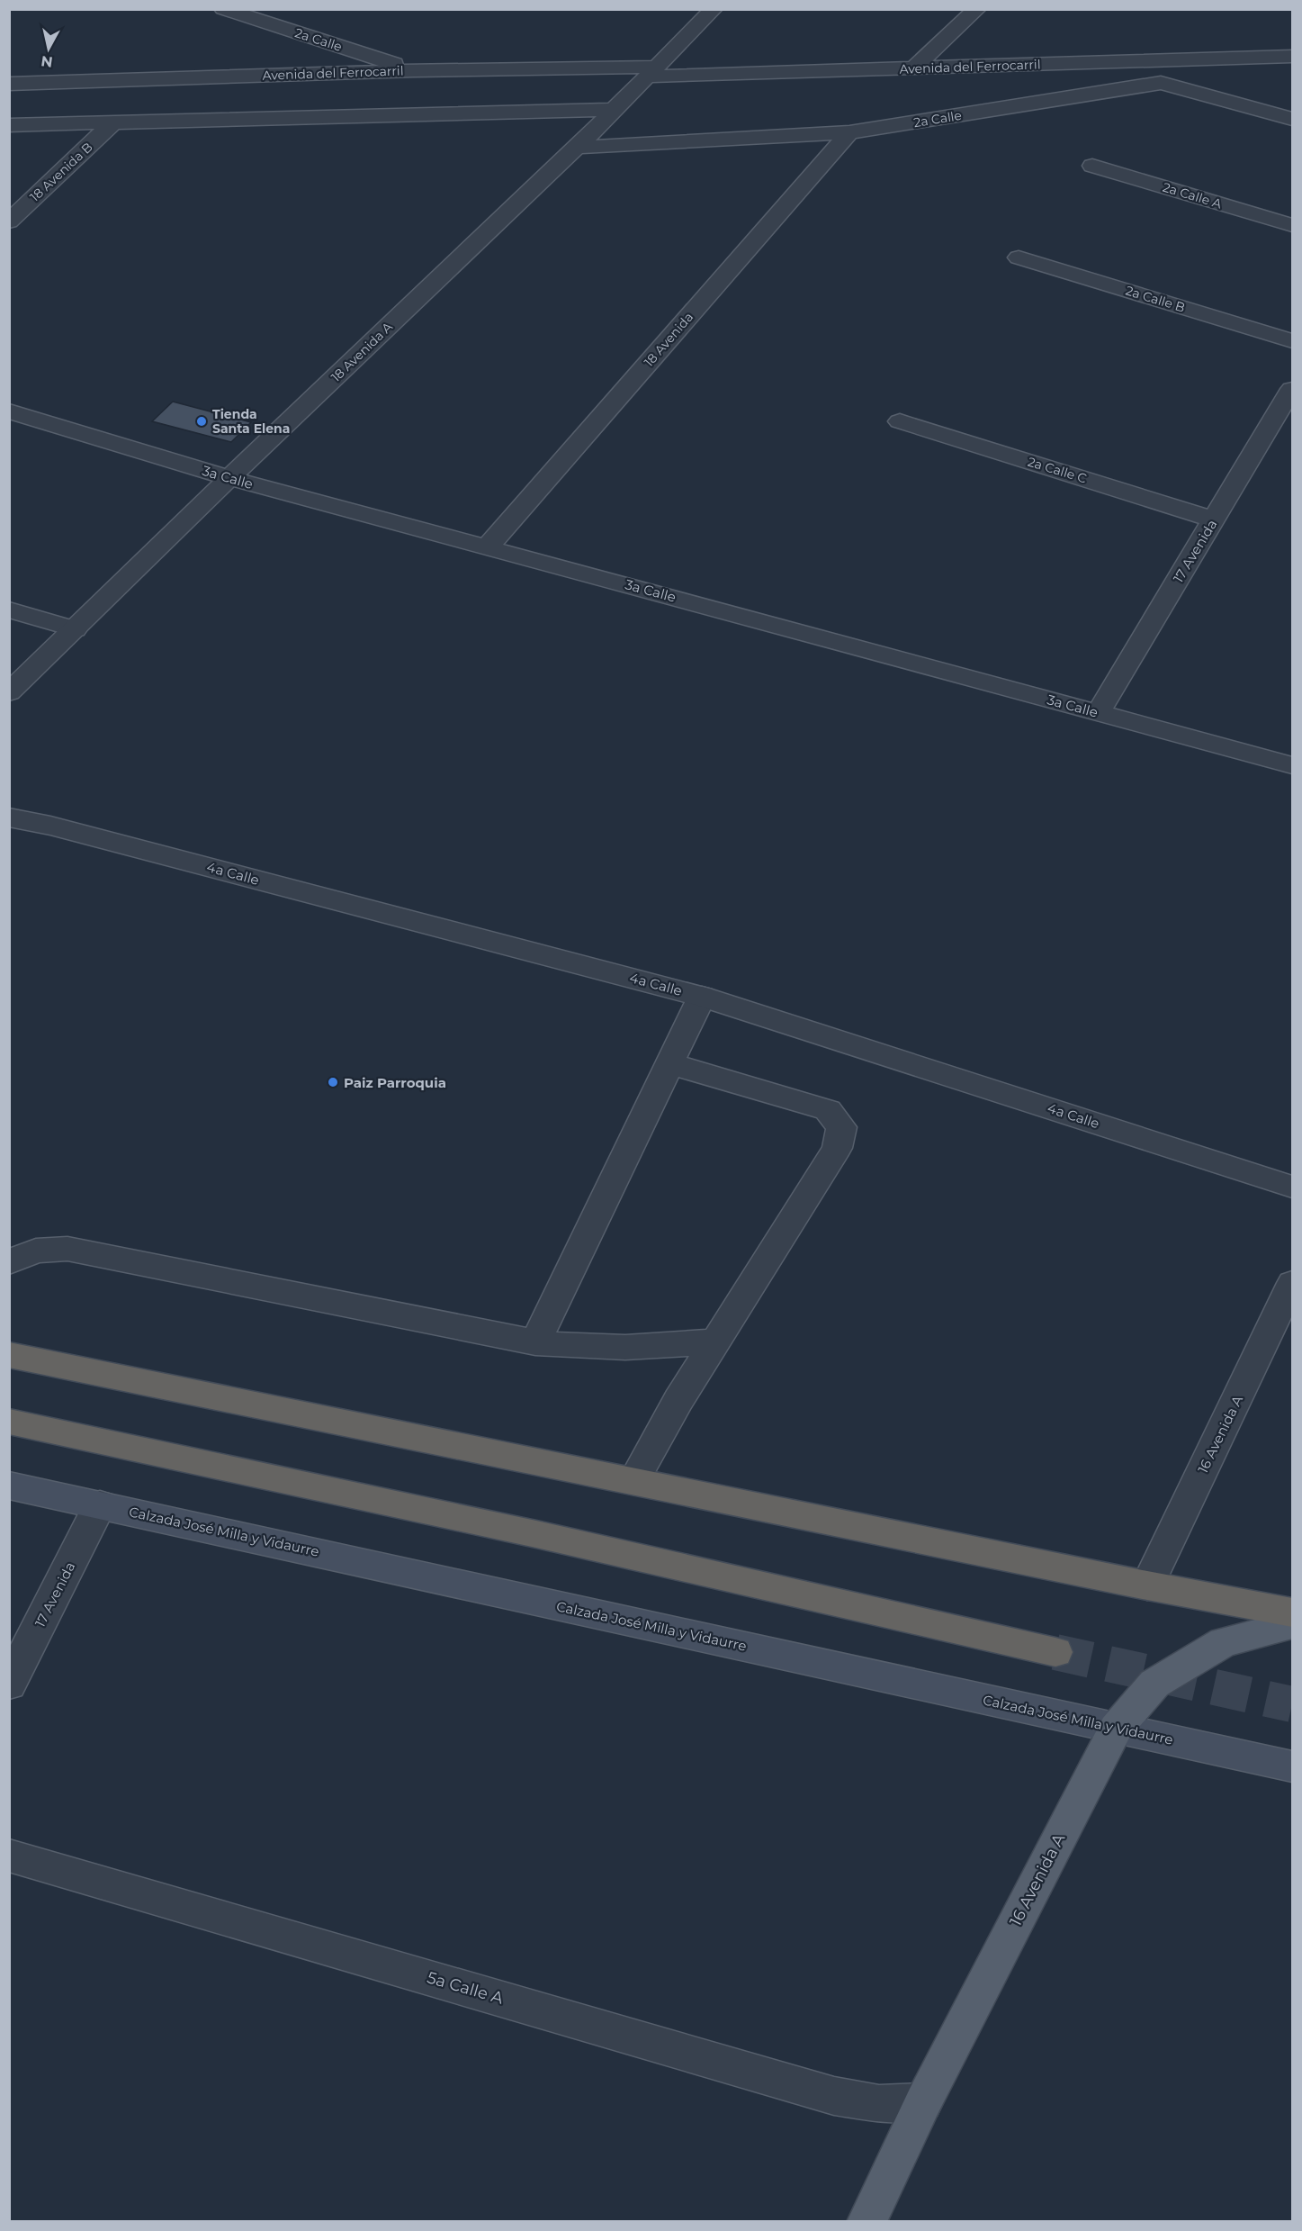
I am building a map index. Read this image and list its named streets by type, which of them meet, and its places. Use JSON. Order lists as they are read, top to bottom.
{
  "streets": {
    "main road": ["16 Avenida A", "Calzada José Milla y Vidaurre"],
    "street": [
      "2a Calle",
      "Avenida del Ferrocarril",
      "18 Avenida B",
      "2a Calle A",
      "2a Calle B",
      "18 Avenida",
      "18 Avenida A",
      "2a Calle C",
      "3a Calle",
      "17 Avenida",
      "4a Calle",
      "5a Calle A"
    ]
  },
  "crossings": [
    ["2a Calle", "Avenida del Ferrocarril"],
    ["2a Calle", "18 Avenida"],
    ["2a Calle", "18 Avenida A"],
    ["Avenida del Ferrocarril", "18 Avenida A"],
    ["18 Avenida", "3a Calle"],
    ["18 Avenida A", "3a Calle"],
    ["2a Calle C", "17 Avenida"],
    ["3a Calle", "17 Avenida"],
    ["17 Avenida", "Calzada José Milla y Vidaurre"],
    ["16 Avenida A", "Calzada José Milla y Vidaurre"],
    ["16 Avenida A", "5a Calle A"]
  ],
  "places": ["Tienda Santa Elena", "Paiz Parroquia"],
  "north": "bottom"
}
